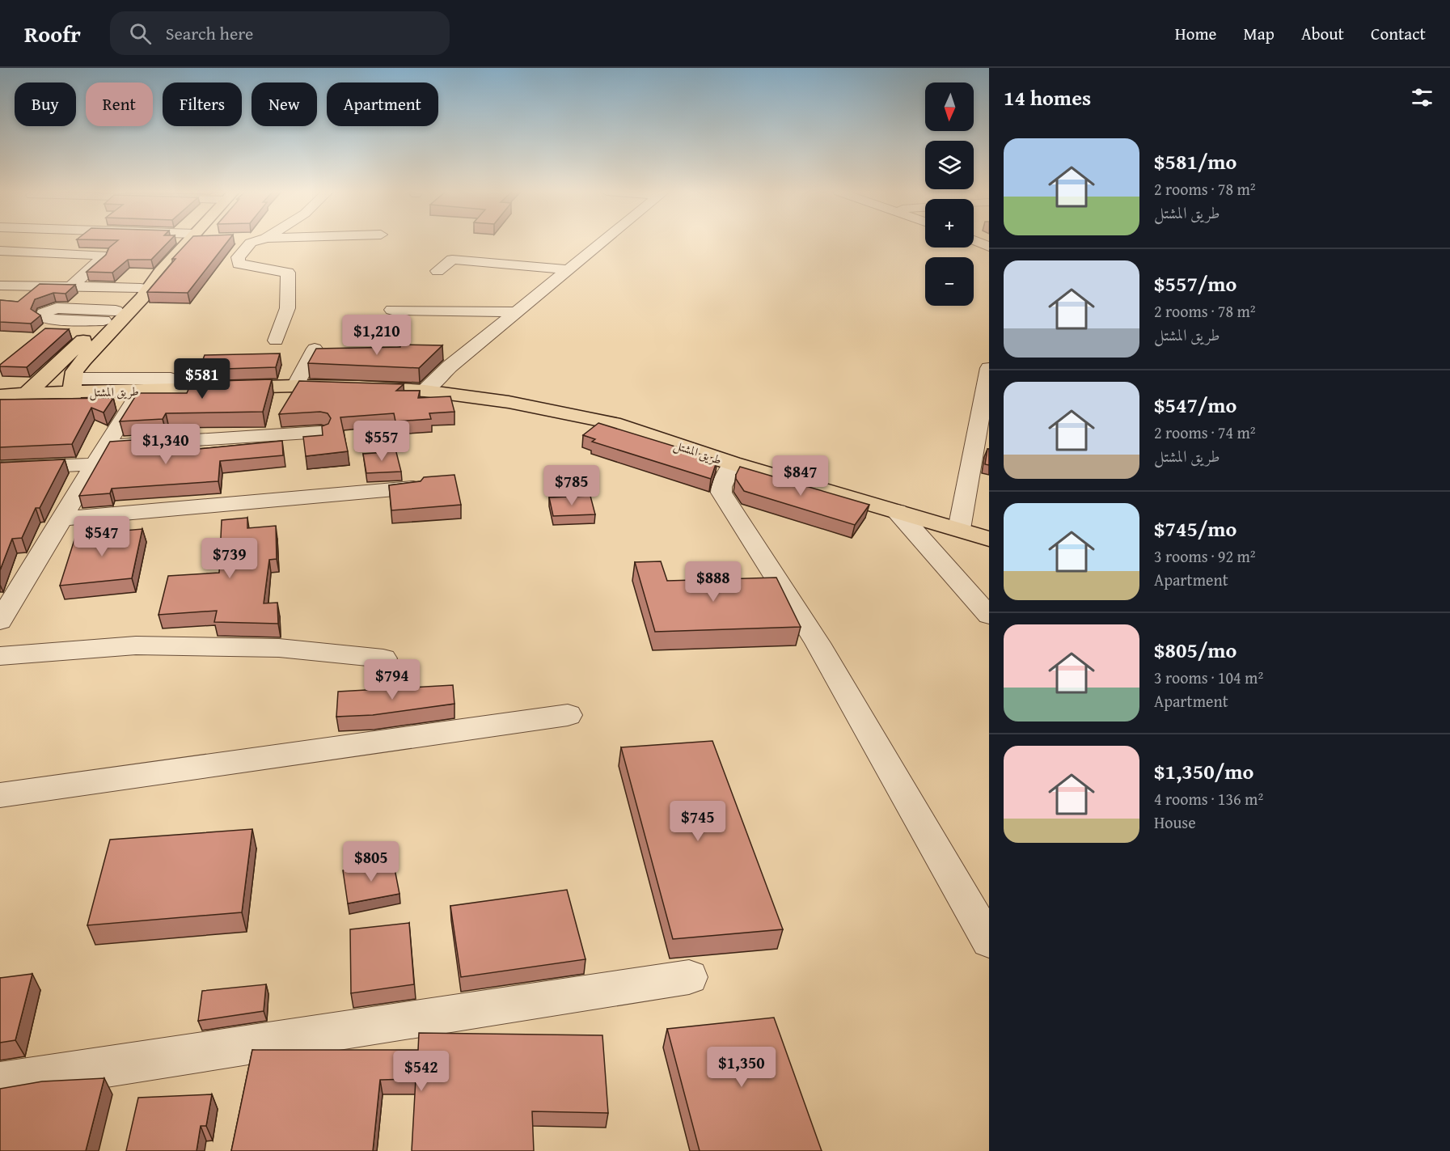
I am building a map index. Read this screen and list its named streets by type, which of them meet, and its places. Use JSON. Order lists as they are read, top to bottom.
{
  "streets": {
    "main road": ["طريق المشتل"]
  },
  "north": "bottom",
  "page": {
    "header": "Roofr",
    "search": "Search here",
    "nav": [
      "Home",
      "Map",
      "About",
      "Contact"
    ],
    "heading": "14 homes",
    "map_buttons": ["+", "−"],
    "chip": [
      "Buy",
      "Rent",
      "Filters",
      "New",
      "Apartment"
    ],
    "list": [
      {
        "name": "$581/mo",
        "note": "2 rooms · 78 m² · طريق المشتل"
      },
      {
        "name": "$557/mo",
        "note": "2 rooms · 78 m² · طريق المشتل"
      },
      {
        "name": "$547/mo",
        "note": "2 rooms · 74 m² · طريق المشتل"
      },
      {
        "name": "$745/mo",
        "note": "3 rooms · 92 m² · Apartment"
      },
      {
        "name": "$805/mo",
        "note": "3 rooms · 104 m² · Apartment"
      },
      {
        "name": "$1,350/mo",
        "note": "4 rooms · 136 m² · House"
      }
    ],
    "price": [
      "$1,210",
      "$581",
      "$557",
      "$1,340",
      "$847",
      "$785",
      "$547",
      "$739",
      "$888",
      "$794",
      "$745",
      "$805",
      "$1,350",
      "$542"
    ]
  }
}
